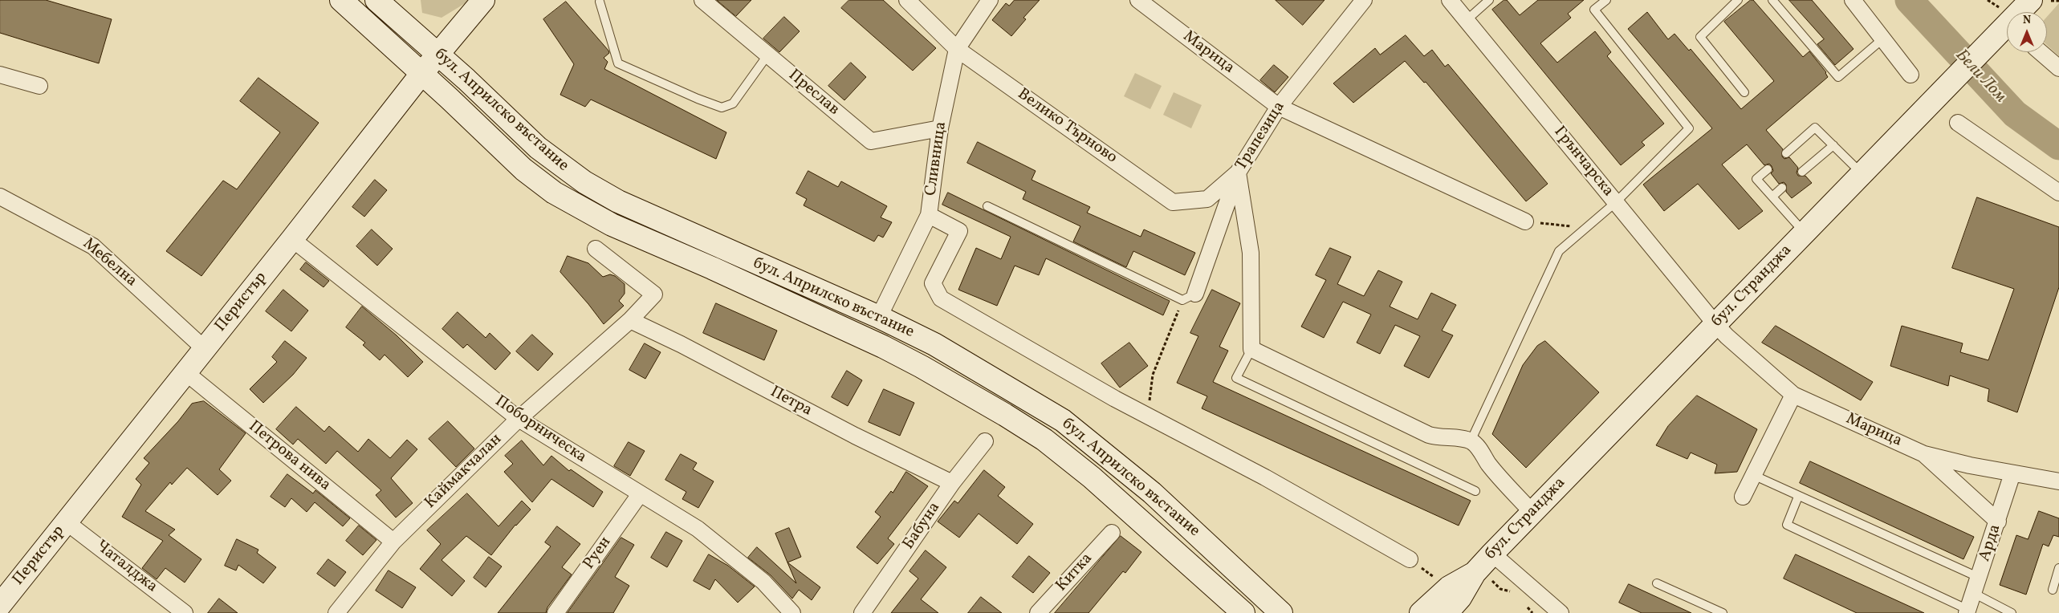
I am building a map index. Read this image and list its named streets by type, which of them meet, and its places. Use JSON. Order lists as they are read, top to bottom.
{
  "streets": {
    "street": [
      "Марица",
      "Преслав",
      "бул. Априлско въстание",
      "Велико Търново",
      "Трапезица",
      "Сливница",
      "Грънчарска",
      "Мебелна",
      "бул. Странджа",
      "Перистър",
      "Петра",
      "Поборническа",
      "Петрова нива",
      "Каймакчалан",
      "Бабуна",
      "Арда",
      "Руен",
      "Чаталджа",
      "Китка"
    ]
  },
  "crossings": [
    ["Марица", "Трапезица"],
    ["Марица", "Грънчарска"],
    ["Марица", "бул. Странджа"],
    ["Марица", "Арда"],
    ["Преслав", "Сливница"],
    ["бул. Априлско въстание", "Сливница"],
    ["бул. Априлско въстание", "Перистър"],
    ["Велико Търново", "Трапезица"],
    ["Велико Търново", "Сливница"],
    ["Грънчарска", "бул. Странджа"],
    ["Мебелна", "Перистър"],
    ["Перистър", "Поборническа"],
    ["Перистър", "Петрова нива"],
    ["Перистър", "Чаталджа"],
    ["Петра", "Каймакчалан"],
    ["Петра", "Бабуна"],
    ["Поборническа", "Каймакчалан"],
    ["Поборническа", "Руен"],
    ["Петрова нива", "Каймакчалан"]
  ],
  "water": ["Бели Лом"],
  "north": "top"
}
